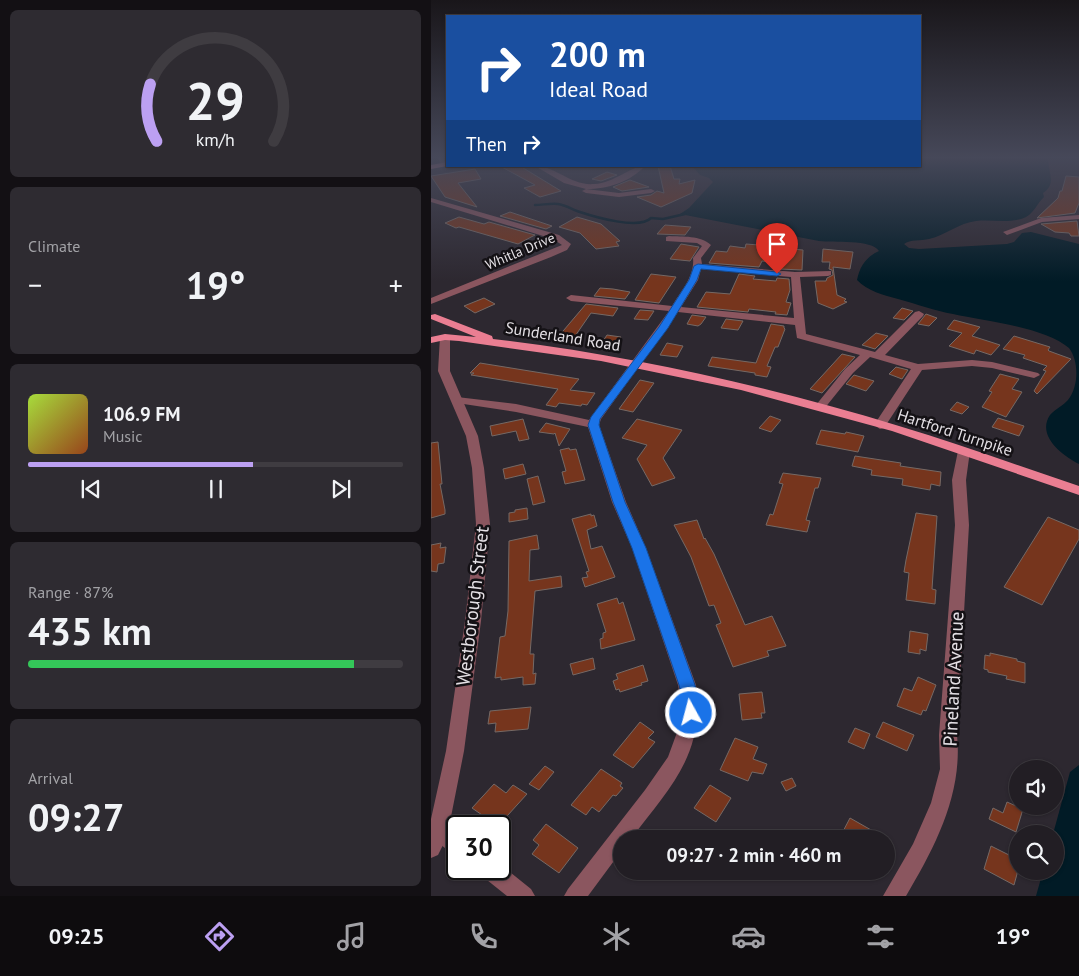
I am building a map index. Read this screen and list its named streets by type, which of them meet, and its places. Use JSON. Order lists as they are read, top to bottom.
{
  "streets": {
    "main road": ["Sunderland Road", "Hartford Turnpike"],
    "street": ["Whitla Drive", "Westborough Street", "Pineland Avenue"]
  },
  "crossings": [
    ["Sunderland Road", "Hartford Turnpike"],
    ["Sunderland Road", "Westborough Street"],
    ["Hartford Turnpike", "Pineland Avenue"]
  ],
  "page": {
    "turn": ["200 m", "Ideal Road"],
    "then": "Then",
    "tile": [
      "Climate",
      ["Range · 87%", "435 km"],
      ["Arrival", "09:27"]
    ],
    "heat": ["−", "19°", "+"],
    "song": ["106.9 FM", "Music"],
    "limit": "30",
    "trip": "09:27 · 2 min · 460 m",
    "tabs": ["09:25", "19°"],
    "gauge": ["29", "km/h"]
  }
}
